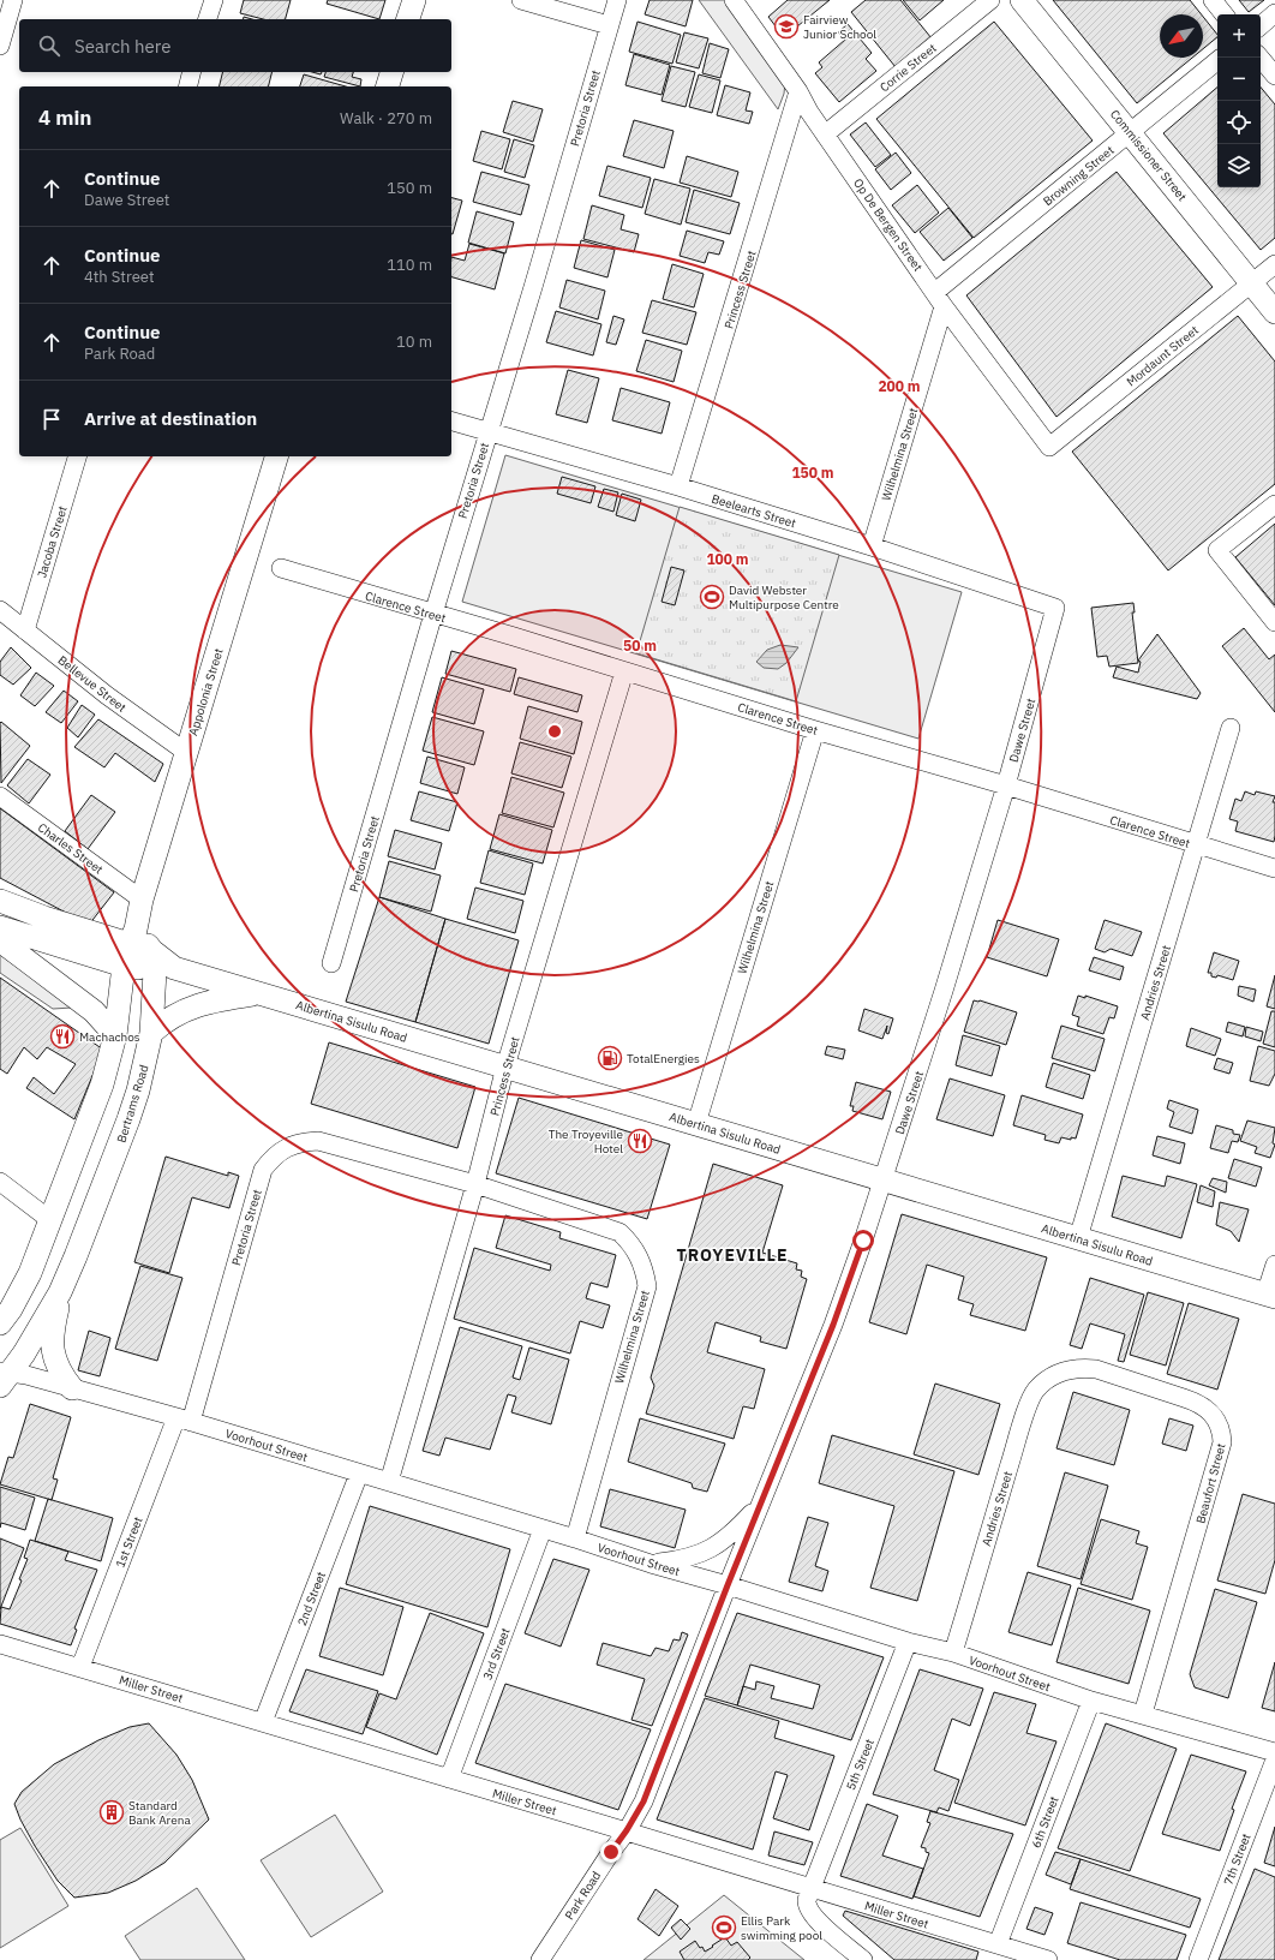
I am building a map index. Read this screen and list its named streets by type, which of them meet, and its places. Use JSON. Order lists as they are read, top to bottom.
{
  "streets": {
    "main road": [
      "Commissioner Street",
      "Appolonia Street",
      "Albertina Sisulu Road",
      "Bertrams Road"
    ],
    "street": [
      "Corrie Street",
      "Pretoria Street",
      "Browning Street",
      "Op De Bergen Street",
      "Princess Street",
      "Mordaunt Street",
      "Wilhelmina Street",
      "Beelearts Street",
      "Jacoba Street",
      "Clarence Street",
      "Bellevue Street",
      "Dawe Street",
      "Charles Street",
      "Andries Street",
      "Voorhout Street",
      "Beaufort Street",
      "1st Street",
      "2nd Street",
      "3rd Street",
      "Miller Street",
      "5th Street",
      "6th Street",
      "7th Street",
      "Park Road"
    ]
  },
  "crossings": [
    ["Corrie Street", "Op De Bergen Street"],
    ["Pretoria Street", "Princess Street"],
    ["Pretoria Street", "Wilhelmina Street"],
    ["Pretoria Street", "Beelearts Street"],
    ["Pretoria Street", "Clarence Street"],
    ["Pretoria Street", "Voorhout Street"],
    ["Pretoria Street", "1st Street"],
    ["Commissioner Street", "Browning Street"],
    ["Commissioner Street", "Mordaunt Street"],
    ["Browning Street", "Op De Bergen Street"],
    ["Browning Street", "Wilhelmina Street"],
    ["Op De Bergen Street", "Princess Street"],
    ["Op De Bergen Street", "Mordaunt Street"],
    ["Op De Bergen Street", "Wilhelmina Street"],
    ["Princess Street", "Wilhelmina Street"],
    ["Princess Street", "Beelearts Street"],
    ["Princess Street", "Clarence Street"],
    ["Princess Street", "Albertina Sisulu Road"],
    ["Princess Street", "Voorhout Street"],
    ["Wilhelmina Street", "Beelearts Street"],
    ["Wilhelmina Street", "Clarence Street"],
    ["Wilhelmina Street", "Albertina Sisulu Road"],
    ["Wilhelmina Street", "Voorhout Street"],
    ["Beelearts Street", "Dawe Street"],
    ["Jacoba Street", "Bellevue Street"],
    ["Clarence Street", "Dawe Street"],
    ["Clarence Street", "Andries Street"],
    ["Bellevue Street", "Appolonia Street"],
    ["Appolonia Street", "Charles Street"],
    ["Appolonia Street", "Albertina Sisulu Road"],
    ["Dawe Street", "Albertina Sisulu Road"],
    ["Dawe Street", "Voorhout Street"],
    ["Dawe Street", "Park Road"],
    ["Andries Street", "Albertina Sisulu Road"],
    ["Andries Street", "Voorhout Street"],
    ["Andries Street", "Beaufort Street"],
    ["Albertina Sisulu Road", "Bertrams Road"],
    ["Bertrams Road", "Voorhout Street"],
    ["Voorhout Street", "Beaufort Street"],
    ["Voorhout Street", "1st Street"],
    ["Voorhout Street", "2nd Street"],
    ["Voorhout Street", "3rd Street"],
    ["Voorhout Street", "5th Street"],
    ["Voorhout Street", "6th Street"],
    ["Voorhout Street", "Park Road"],
    ["1st Street", "Miller Street"],
    ["2nd Street", "Miller Street"],
    ["3rd Street", "Miller Street"],
    ["Miller Street", "5th Street"],
    ["Miller Street", "6th Street"],
    ["Miller Street", "Park Road"]
  ],
  "districts": ["TROYEVILLE"],
  "places": {
    "school or university": ["Fairview Junior School"],
    "sports": ["David Webster Multipurpose Centre", "Ellis Park swimming pool"],
    "restaurant": ["Machachos", "The Troyeville Hotel"],
    "fuel station": ["TotalEnergies"],
    "building": ["Standard Bank Arena"]
  },
  "north": "bottom left",
  "page": {
    "map_buttons": ["+", "−"],
    "search": "Search here",
    "heading": ["4 min", "Walk · 270 m"],
    "list": [
      ["Continue", "Dawe Street", "150 m"],
      ["Continue", "4th Street", "110 m"],
      ["Continue", "Park Road", "10 m"],
      "Arrive at destination"
    ]
  },
  "rings": [
    "200 m",
    "150 m",
    "100 m",
    "50 m"
  ]
}
